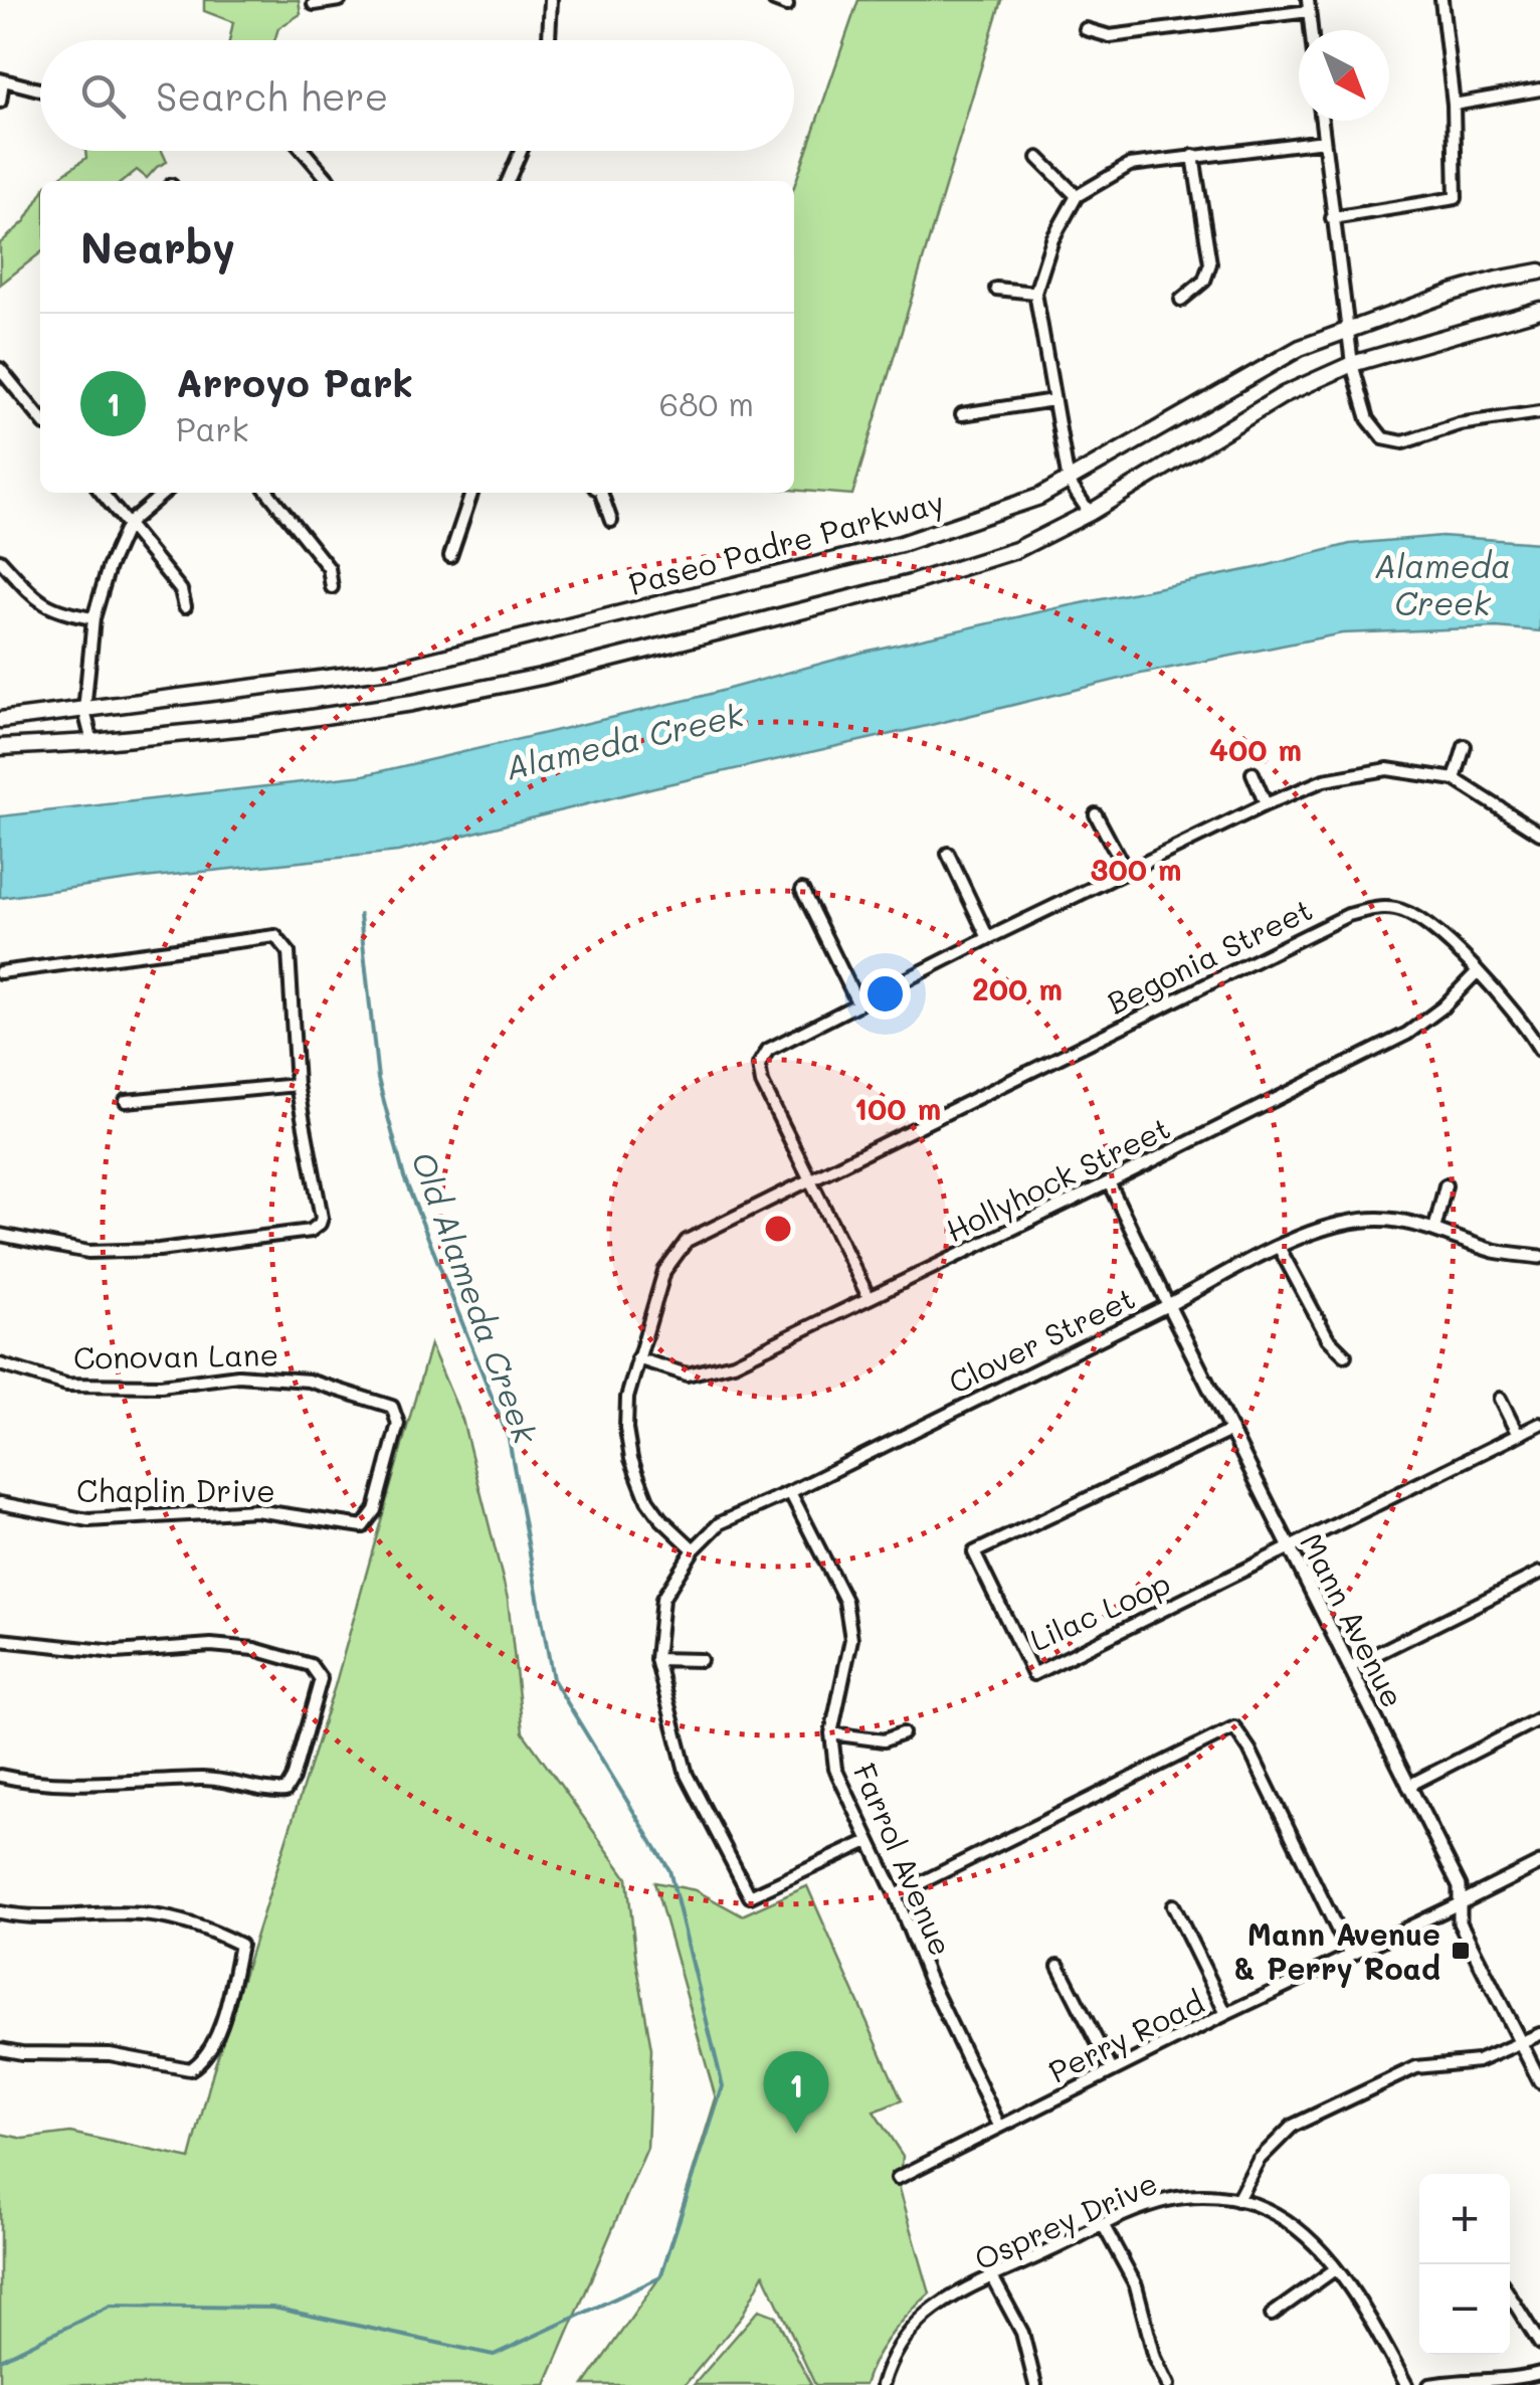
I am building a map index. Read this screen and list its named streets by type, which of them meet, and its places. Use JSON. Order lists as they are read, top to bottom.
{
  "streets": {
    "main road": ["Paseo Padre Parkway"],
    "street": [
      "Begonia Street",
      "Hollyhock Street",
      "Clover Street",
      "Conovan Lane",
      "Chaplin Drive",
      "Lilac Loop",
      "Mann Avenue",
      "Farrol Avenue",
      "Perry Road",
      "Osprey Drive"
    ]
  },
  "crossings": [
    ["Begonia Street", "Hollyhock Street"],
    ["Begonia Street", "Clover Street"],
    ["Hollyhock Street", "Mann Avenue"],
    ["Clover Street", "Mann Avenue"],
    ["Clover Street", "Farrol Avenue"],
    ["Conovan Lane", "Chaplin Drive"],
    ["Lilac Loop", "Mann Avenue"],
    ["Mann Avenue", "Perry Road"],
    ["Farrol Avenue", "Perry Road"]
  ],
  "water": ["Alameda Creek", "Old Alameda Creek"],
  "places": {
    "transit": ["Mann Avenue & Perry Road"]
  },
  "north": "bottom right",
  "page": {
    "search": "Search here",
    "heading": "Nearby",
    "list": [
      {
        "mark": "1",
        "name": "Arroyo Park",
        "note": "Park",
        "value": "680 m"
      }
    ],
    "pins": "1",
    "map_buttons": ["+", "−"]
  },
  "rings": [
    "400 m",
    "300 m",
    "200 m",
    "100 m"
  ]
}
